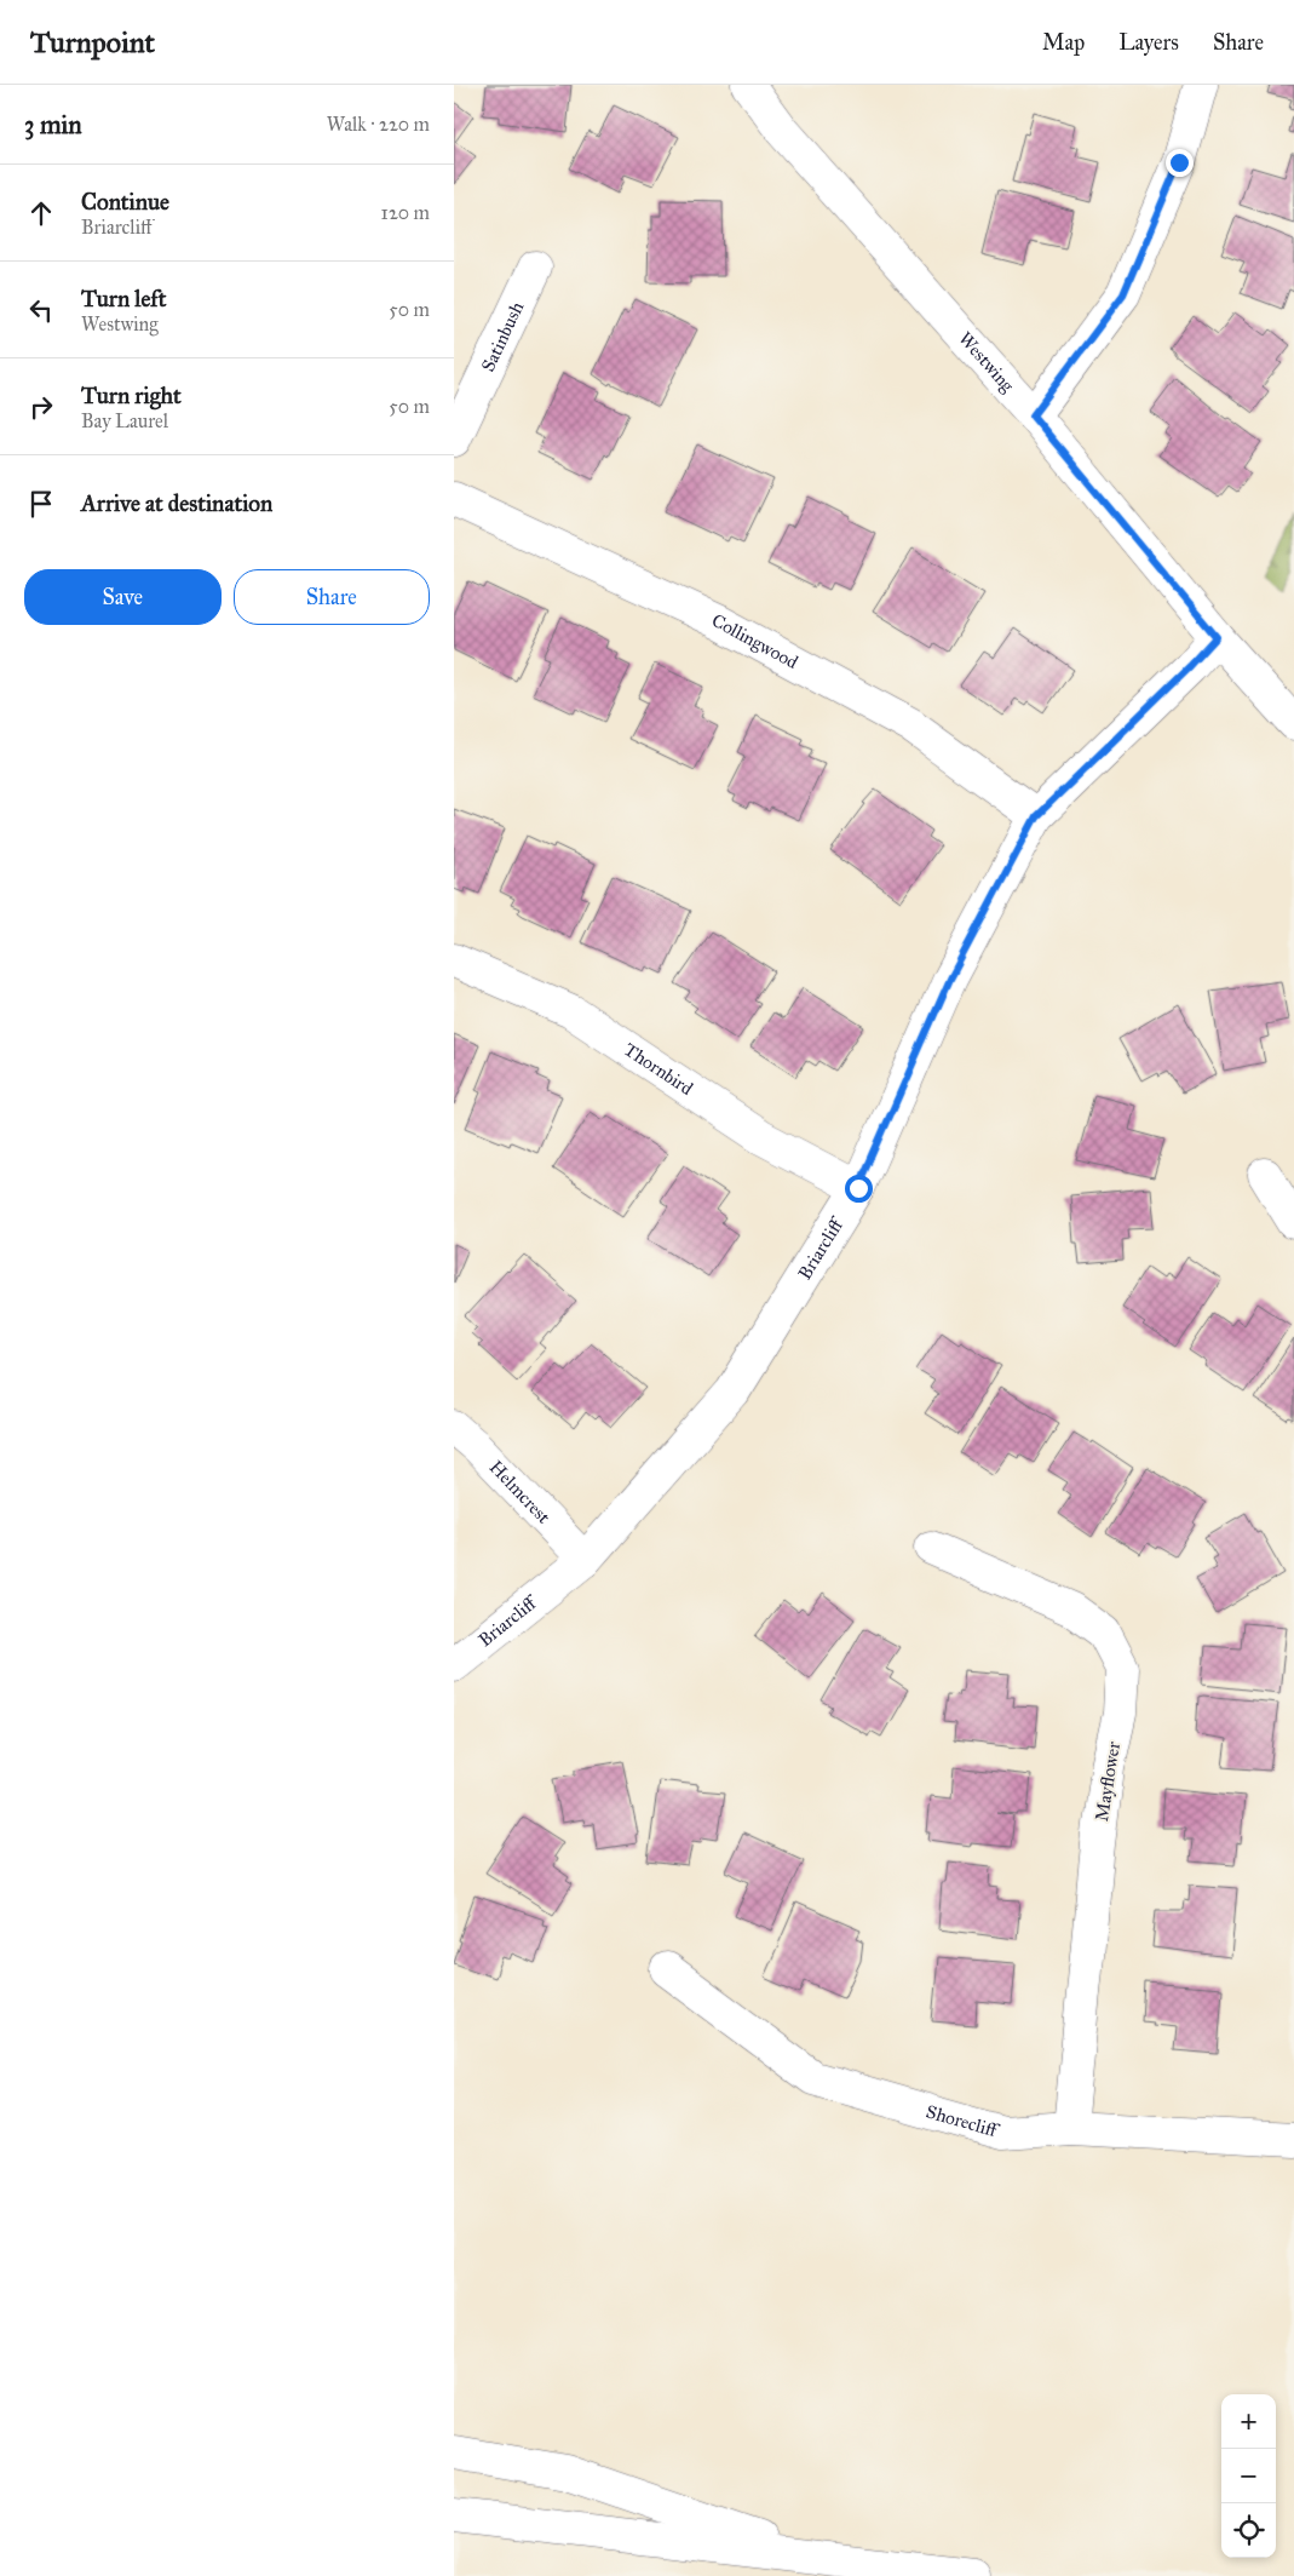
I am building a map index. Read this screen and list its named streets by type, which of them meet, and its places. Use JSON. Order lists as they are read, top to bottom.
{
  "streets": {
    "main road": [
      "Satinbush",
      "Westwing",
      "Collingwood",
      "Thornbird",
      "Briarcliff",
      "Helmcrest",
      "Mayflower",
      "Shorecliff"
    ]
  },
  "crossings": [
    ["Westwing", "Briarcliff"],
    ["Collingwood", "Briarcliff"],
    ["Thornbird", "Briarcliff"],
    ["Briarcliff", "Helmcrest"],
    ["Mayflower", "Shorecliff"]
  ],
  "page": {
    "header": "Turnpoint",
    "nav": ["Map", "Layers", "Share"],
    "heading": ["3 min", "Walk · 220 m"],
    "list": [
      ["Continue", "Briarcliff", "120 m"],
      ["Turn left", "Westwing", "50 m"],
      ["Turn right", "Bay Laurel", "50 m"],
      "Arrive at destination"
    ],
    "buttons": ["Save", "Share"],
    "map_buttons": ["+", "−"]
  }
}
